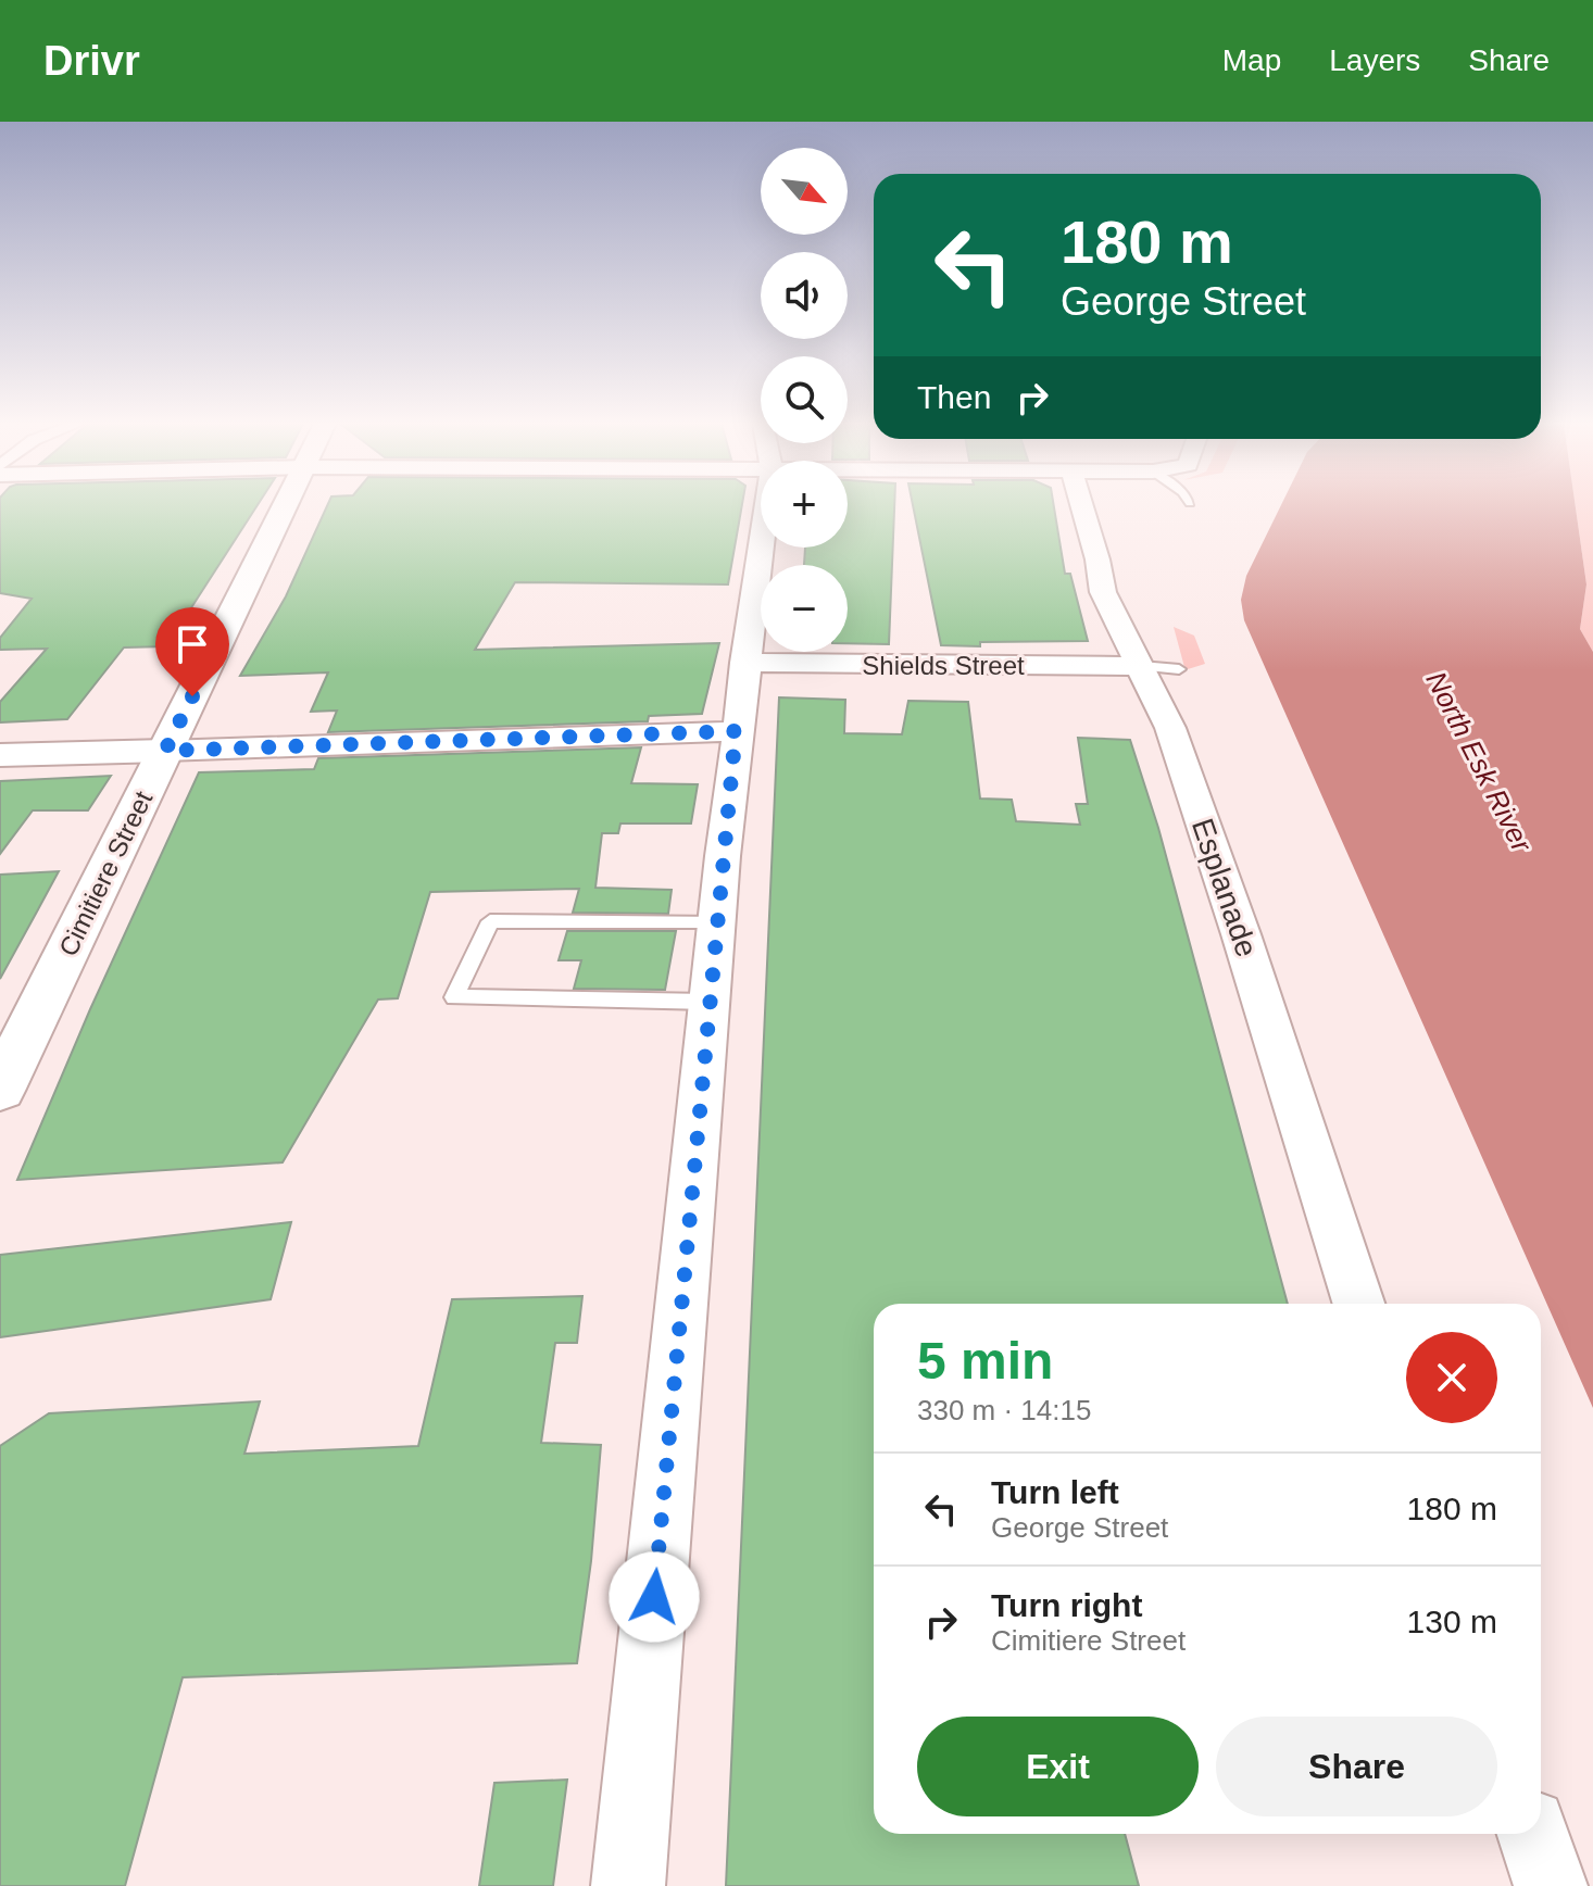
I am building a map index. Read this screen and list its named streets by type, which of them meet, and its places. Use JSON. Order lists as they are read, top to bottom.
{
  "streets": {
    "main road": ["Cimitiere Street"],
    "street": ["Shields Street", "Esplanade"]
  },
  "crossings": [
    ["Shields Street", "Esplanade"]
  ],
  "water": ["North Esk River"],
  "north": "bottom right",
  "page": {
    "header": "Drivr",
    "nav": ["Map", "Layers", "Share"],
    "map_buttons": ["+", "−"],
    "turn": ["180 m", "George Street"],
    "then": "Then",
    "heading": ["5 min", "330 m · 14:15"],
    "list": [
      {
        "name": "Turn left",
        "note": "George Street",
        "value": "180 m"
      },
      {
        "name": "Turn right",
        "note": "Cimitiere Street",
        "value": "130 m"
      }
    ],
    "buttons": ["Exit", "Share"]
  }
}
